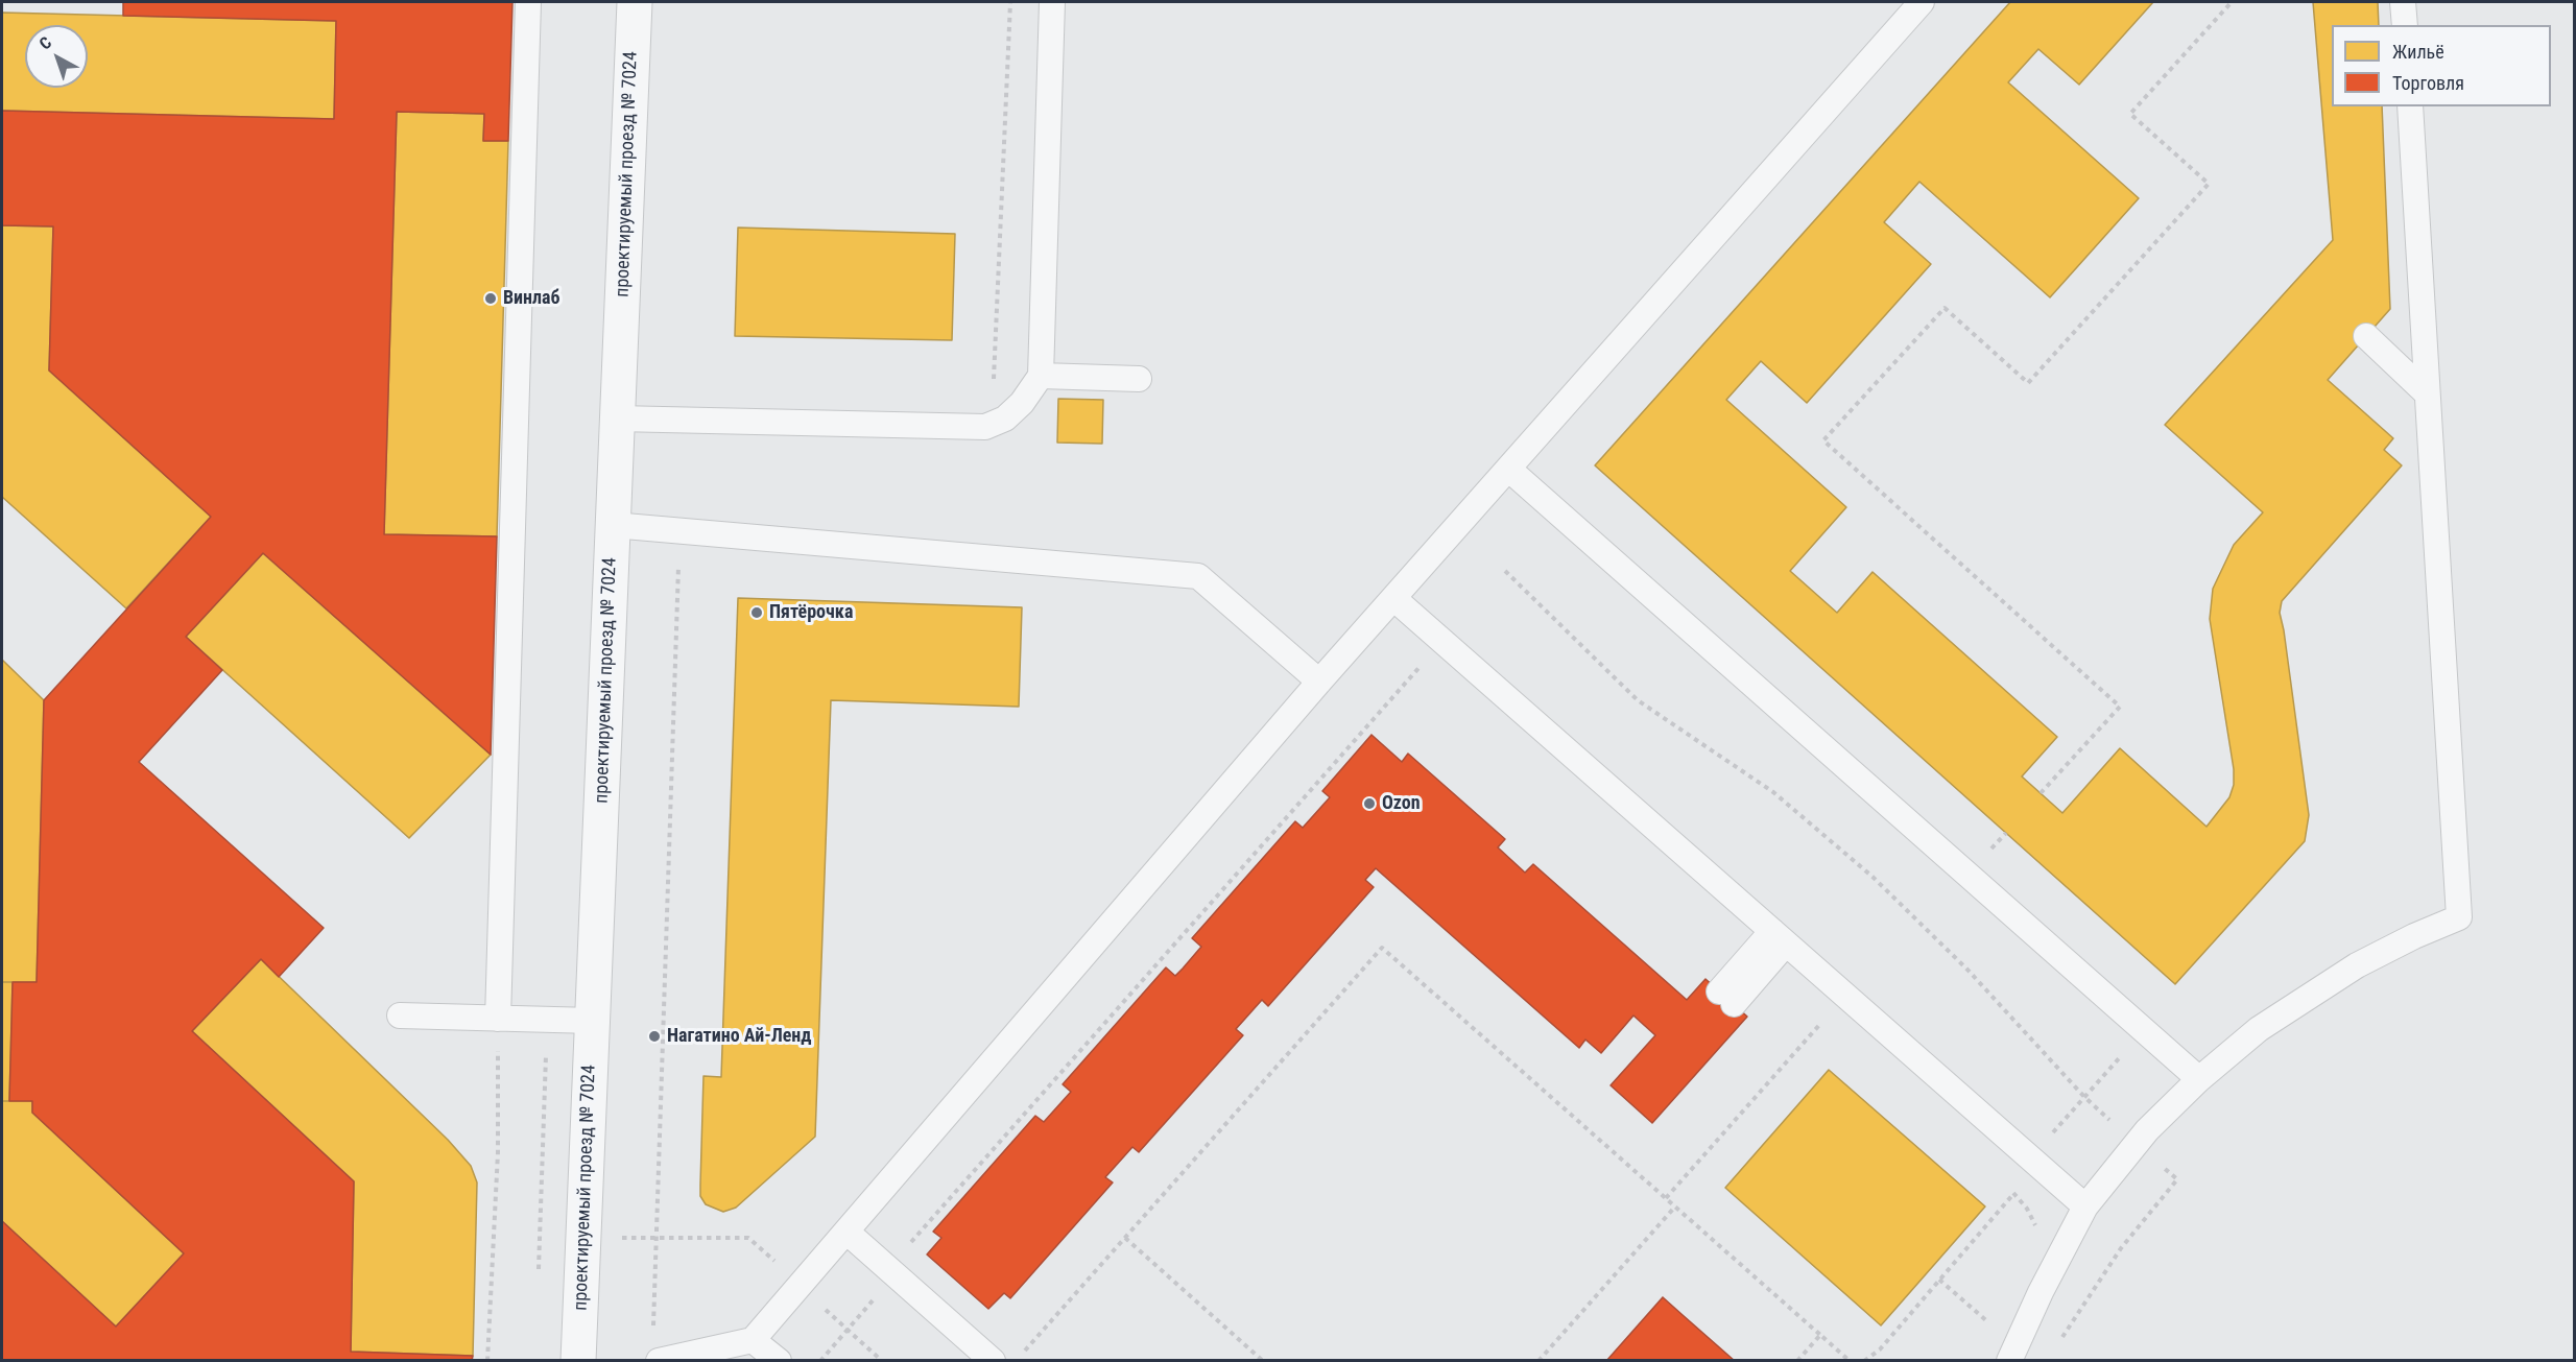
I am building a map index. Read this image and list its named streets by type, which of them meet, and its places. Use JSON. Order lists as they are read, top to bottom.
{
  "streets": {
    "street": ["проектируемый проезд № 7024"]
  },
  "places": [
    "Винлаб",
    "Пятёрочка",
    "Ozon",
    "Нагатино Ай-Ленд"
  ],
  "legend": ["Жильё", "Торговля"],
  "north": "top left"
}
